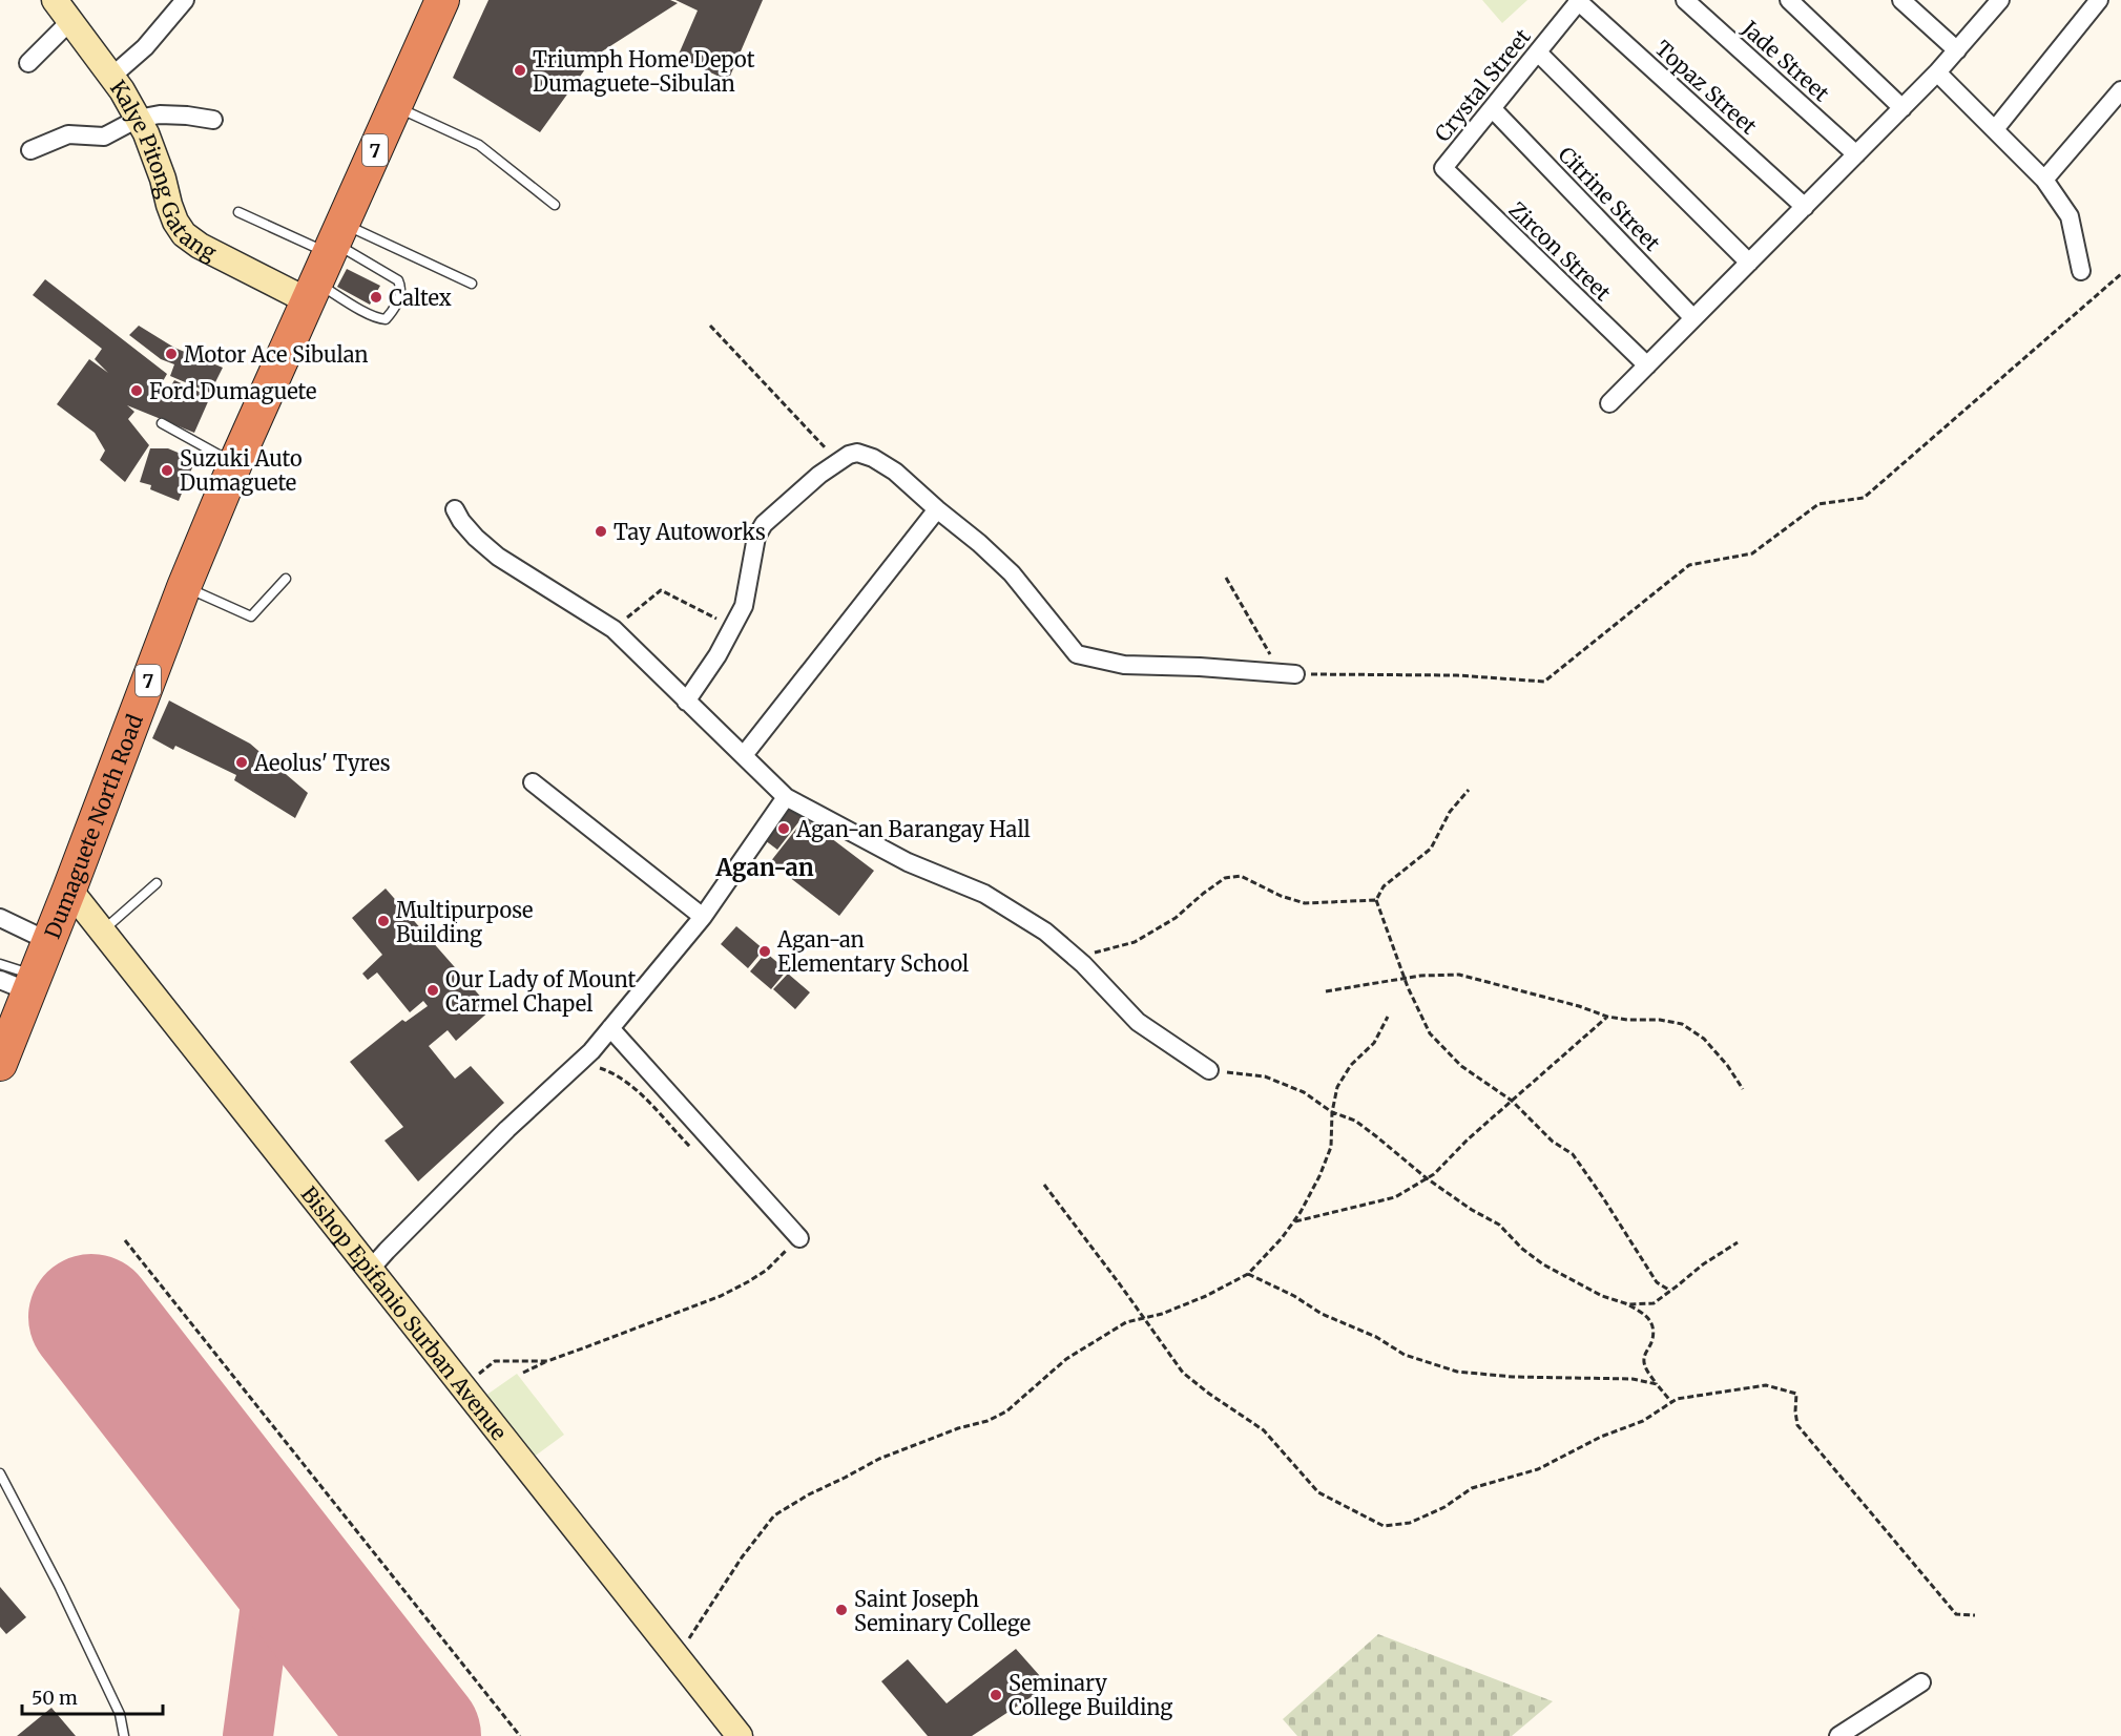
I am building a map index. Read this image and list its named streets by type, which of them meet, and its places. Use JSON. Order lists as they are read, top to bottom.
{
  "streets": {
    "highway": ["7", "Dumaguete North Road"],
    "street": [
      "Jade Street",
      "Crystal Street",
      "Topaz Street",
      "Kalye Pitong Gatang",
      "Citrine Street",
      "Zircon Street",
      "Bishop Epifanio Surban Avenue"
    ]
  },
  "crossings": [
    ["Crystal Street", "Topaz Street"],
    ["Crystal Street", "Citrine Street"],
    ["Crystal Street", "Zircon Street"],
    ["Kalye Pitong Gatang", "Dumaguete North Road"],
    ["Dumaguete North Road", "Bishop Epifanio Surban Avenue"]
  ],
  "districts": ["Agan-an"],
  "places": [
    "Triumph Home Depot Dumaguete-Sibulan",
    "Caltex",
    "Motor Ace Sibulan",
    "Ford Dumaguete",
    "Suzuki Auto Dumaguete",
    "Tay Autoworks",
    "Aeolus' Tyres",
    "Agan-an Barangay Hall",
    "Multipurpose Building",
    "Agan-an Elementary School",
    "Our Lady of Mount Carmel Chapel",
    "Saint Joseph Seminary College",
    "Seminary College Building"
  ],
  "scale_bar": "50 m"
}
